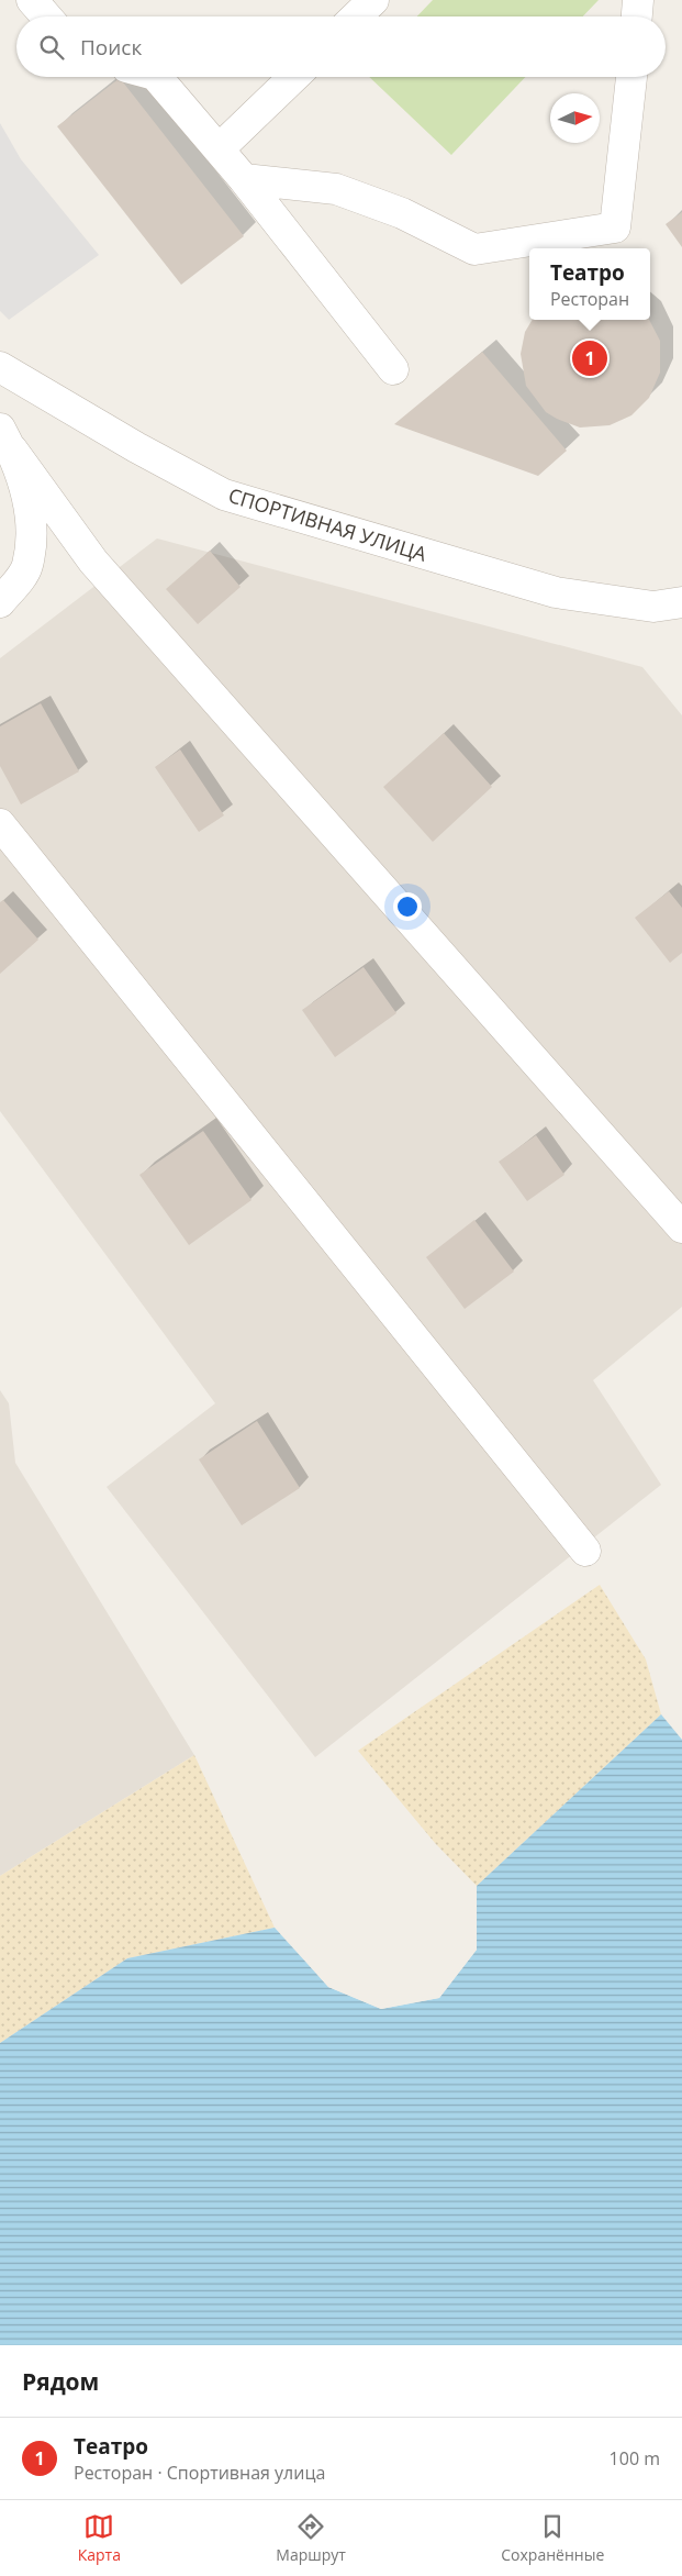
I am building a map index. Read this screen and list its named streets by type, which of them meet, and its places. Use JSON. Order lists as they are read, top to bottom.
{
  "streets": {
    "street": ["СПОРТИВНАЯ УЛИЦА"]
  },
  "north": "right",
  "page": {
    "search": "Поиск",
    "popup": ["Театро", "Ресторан"],
    "pins": "1",
    "heading": "Рядом",
    "list": [
      {
        "mark": "1",
        "name": "Театро",
        "note": "Ресторан · Спортивная улица",
        "value": "100 m"
      }
    ],
    "nav": ["Карта", "Маршрут", "Сохранённые"]
  }
}
